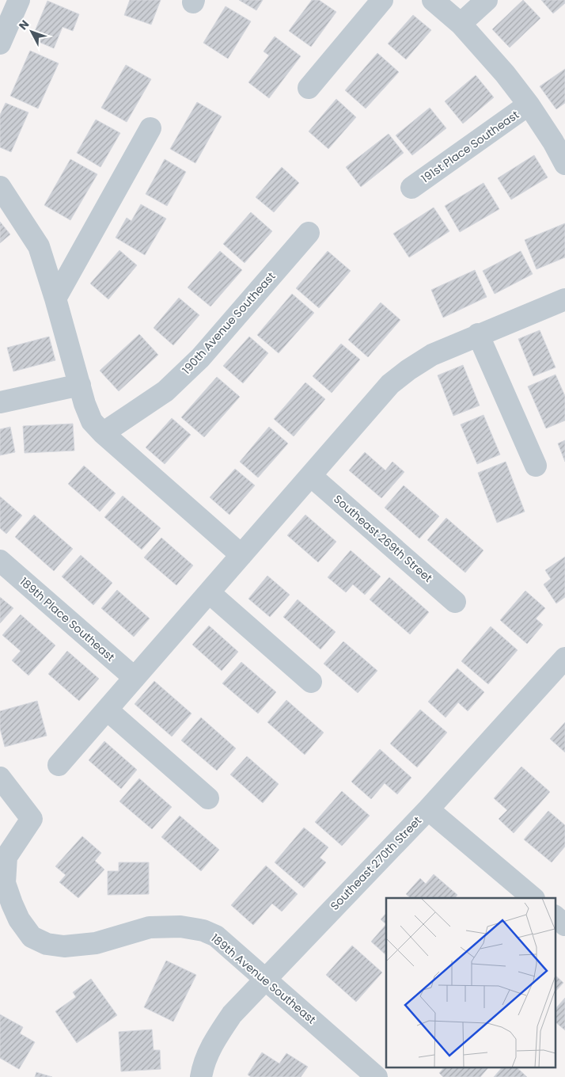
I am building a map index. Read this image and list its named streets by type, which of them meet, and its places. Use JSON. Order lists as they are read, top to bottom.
{
  "streets": {
    "street": [
      "191st Place Southeast",
      "190th Avenue Southeast",
      "Southeast 269th Street",
      "189th Place Southeast",
      "Southeast 270th Street",
      "189th Avenue Southeast"
    ]
  },
  "crossings": [
    ["Southeast 270th Street", "189th Avenue Southeast"]
  ],
  "north": "top left"
}
